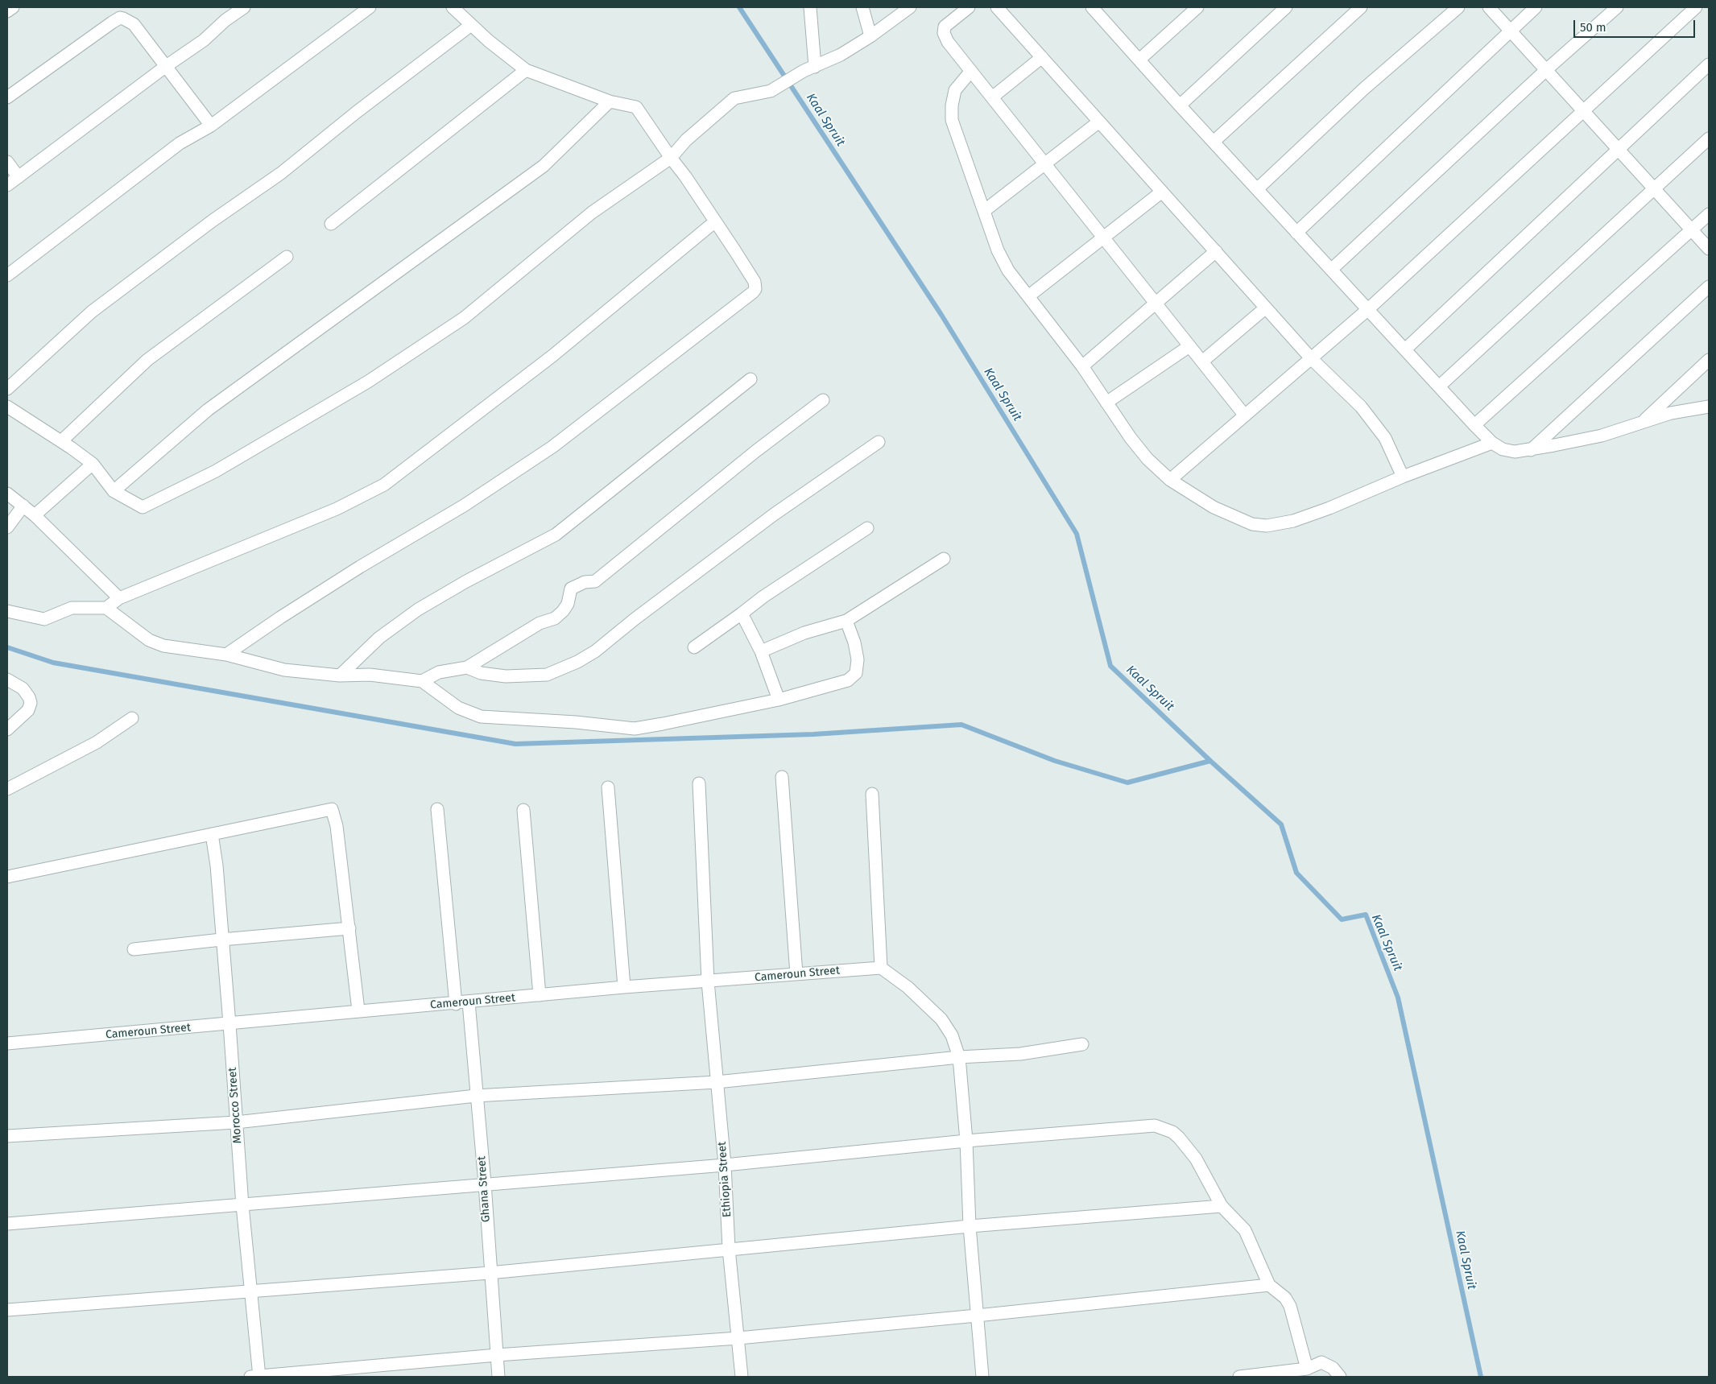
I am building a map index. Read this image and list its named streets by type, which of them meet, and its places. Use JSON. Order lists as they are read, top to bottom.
{
  "streets": {
    "street": [
      "Cameroun Street",
      "Morocco Street",
      "Ethiopia Street",
      "Ghana Street"
    ]
  },
  "crossings": [
    ["Cameroun Street", "Morocco Street"],
    ["Cameroun Street", "Ethiopia Street"],
    ["Cameroun Street", "Ghana Street"]
  ],
  "water": ["Kaal Spruit"],
  "scale_bar": "50 m"
}
